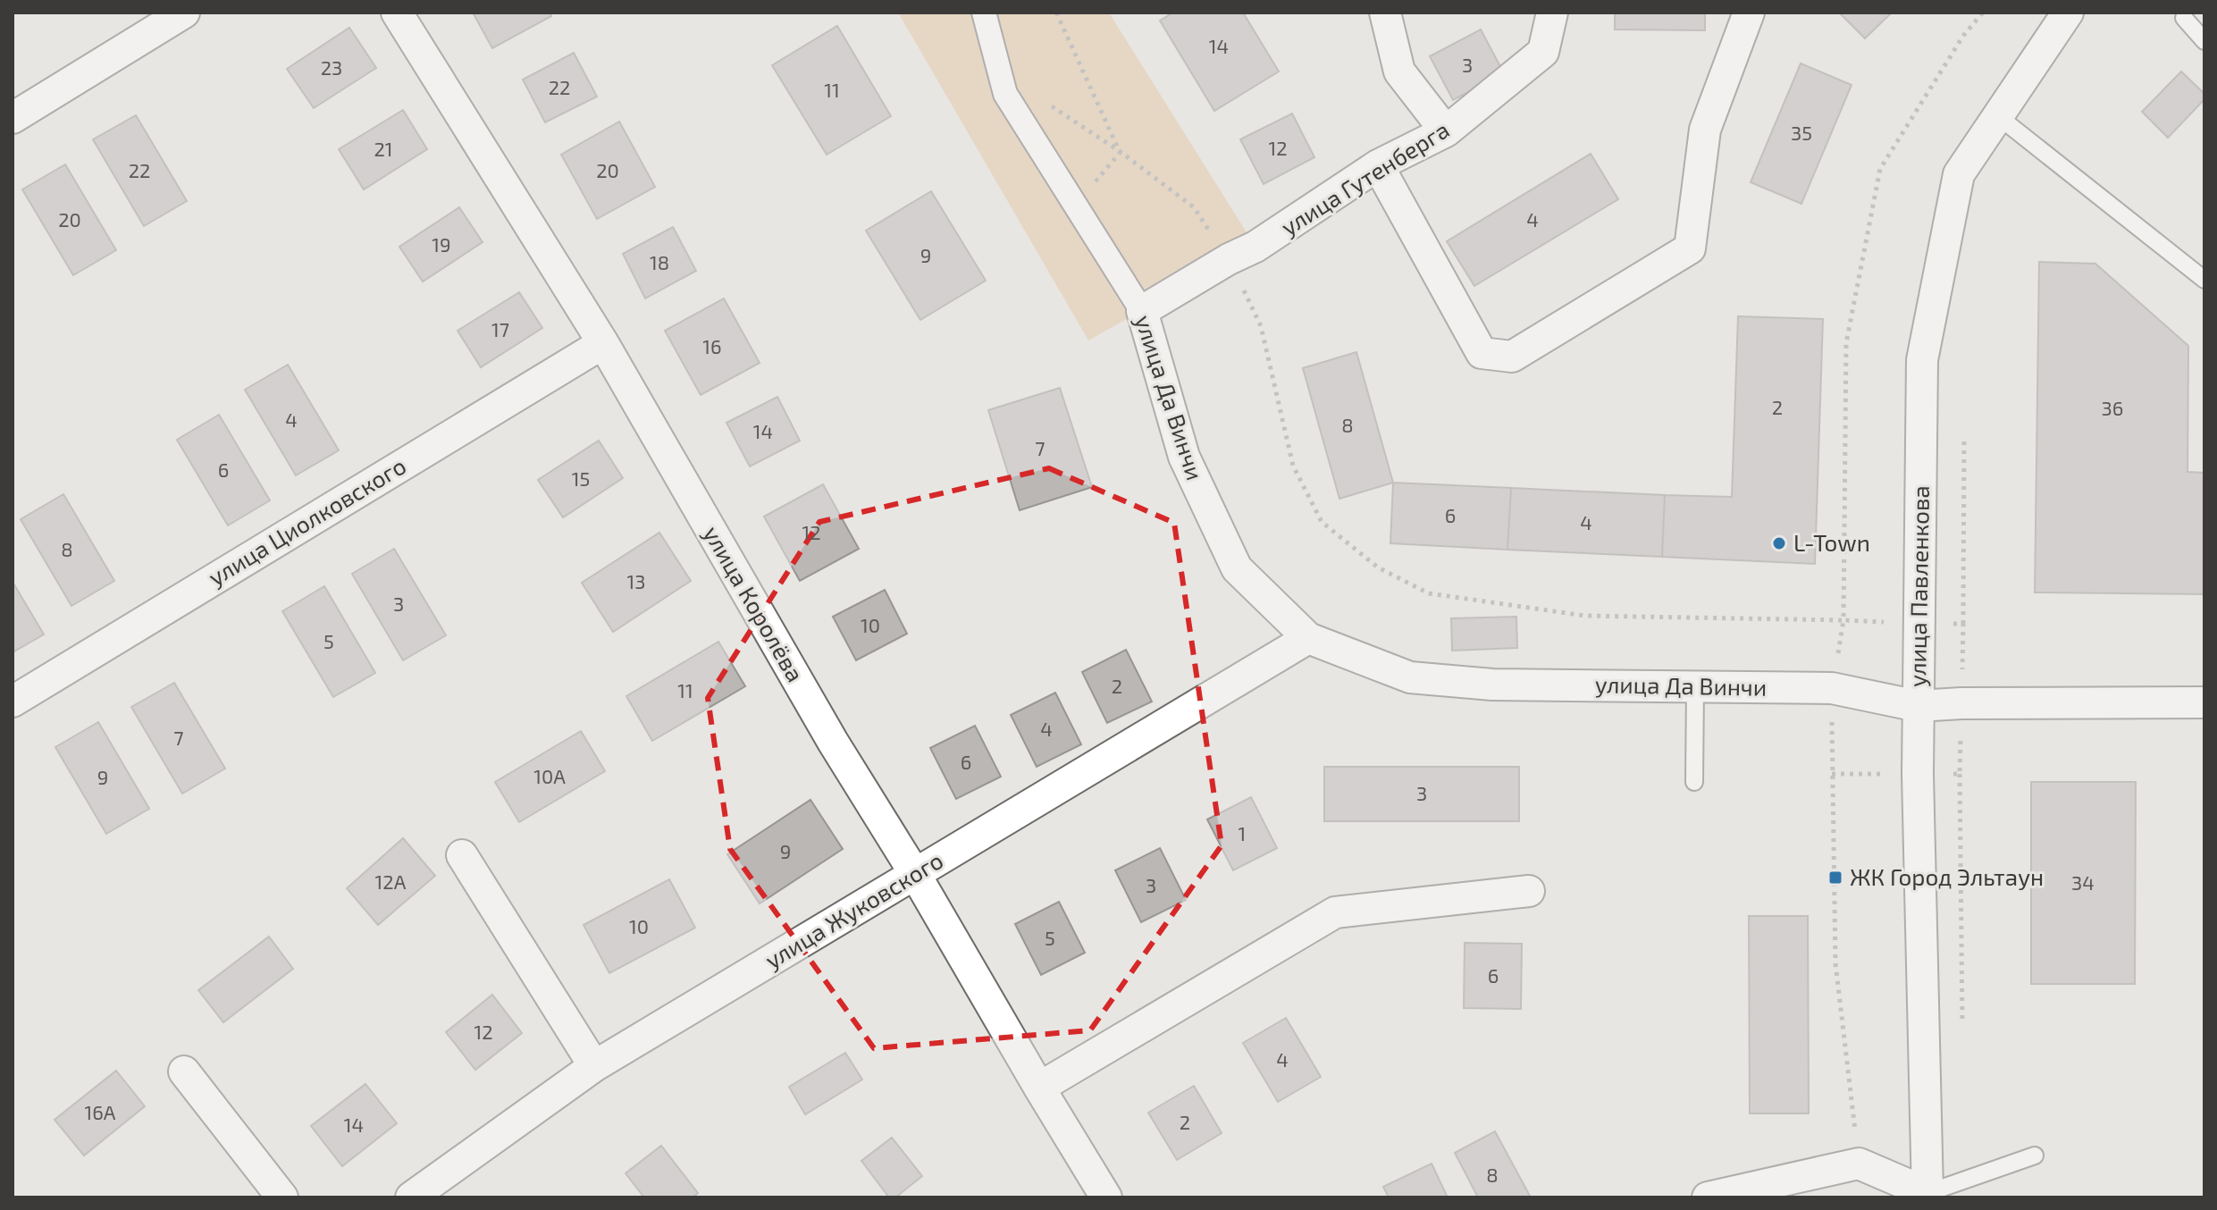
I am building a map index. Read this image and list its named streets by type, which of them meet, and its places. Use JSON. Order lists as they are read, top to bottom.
{
  "streets": {
    "street": [
      "улица Гутенберга",
      "улица Да Винчи",
      "улица Циолковского",
      "улица Павленкова",
      "улица Королёва",
      "улица Жуковского"
    ]
  },
  "crossings": [
    ["улица Гутенберга", "улица Да Винчи"],
    ["улица Да Винчи", "улица Павленкова"],
    ["улица Да Винчи", "улица Жуковского"],
    ["улица Циолковского", "улица Королёва"],
    ["улица Королёва", "улица Жуковского"]
  ],
  "places": {
    "other": ["L-Town"],
    "transit": ["ЖК Город Эльтаун"]
  },
  "house_numbers": [
    "14",
    "3",
    "23",
    "22",
    "11",
    "35",
    "12",
    "21",
    "22",
    "20",
    "20",
    "4",
    "19",
    "9",
    "18",
    "17",
    "16",
    "2",
    "36",
    "4",
    "8",
    "14",
    "7",
    "6",
    "15",
    "6",
    "4",
    "12",
    "8",
    "13",
    "3",
    "10",
    "5",
    "2",
    "11",
    "4",
    "7",
    "6",
    "10А",
    "9",
    "3",
    "1",
    "9",
    "12А",
    "34",
    "3",
    "10",
    "5",
    "6",
    "12",
    "4",
    "16А",
    "2",
    "14",
    "8"
  ]
}
